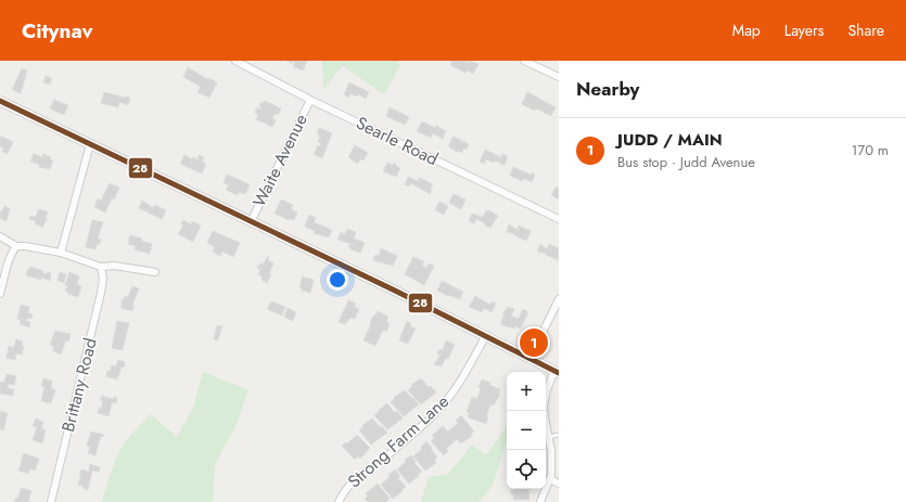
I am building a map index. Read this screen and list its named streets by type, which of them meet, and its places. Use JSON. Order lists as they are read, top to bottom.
{
  "streets": {
    "street": [
      "Searle Road",
      "Waite Avenue",
      "Brittany Road",
      "Strong Farm Lane"
    ]
  },
  "crossings": [
    ["Searle Road", "Waite Avenue"]
  ],
  "lines": ["transit line 28"],
  "page": {
    "header": "Citynav",
    "nav": ["Map", "Layers", "Share"],
    "heading": "Nearby",
    "list": [
      {
        "mark": "1",
        "name": "JUDD / MAIN",
        "note": "Bus stop · Judd Avenue",
        "value": "170 m"
      }
    ],
    "pins": "1",
    "map_buttons": ["+", "−"]
  }
}
